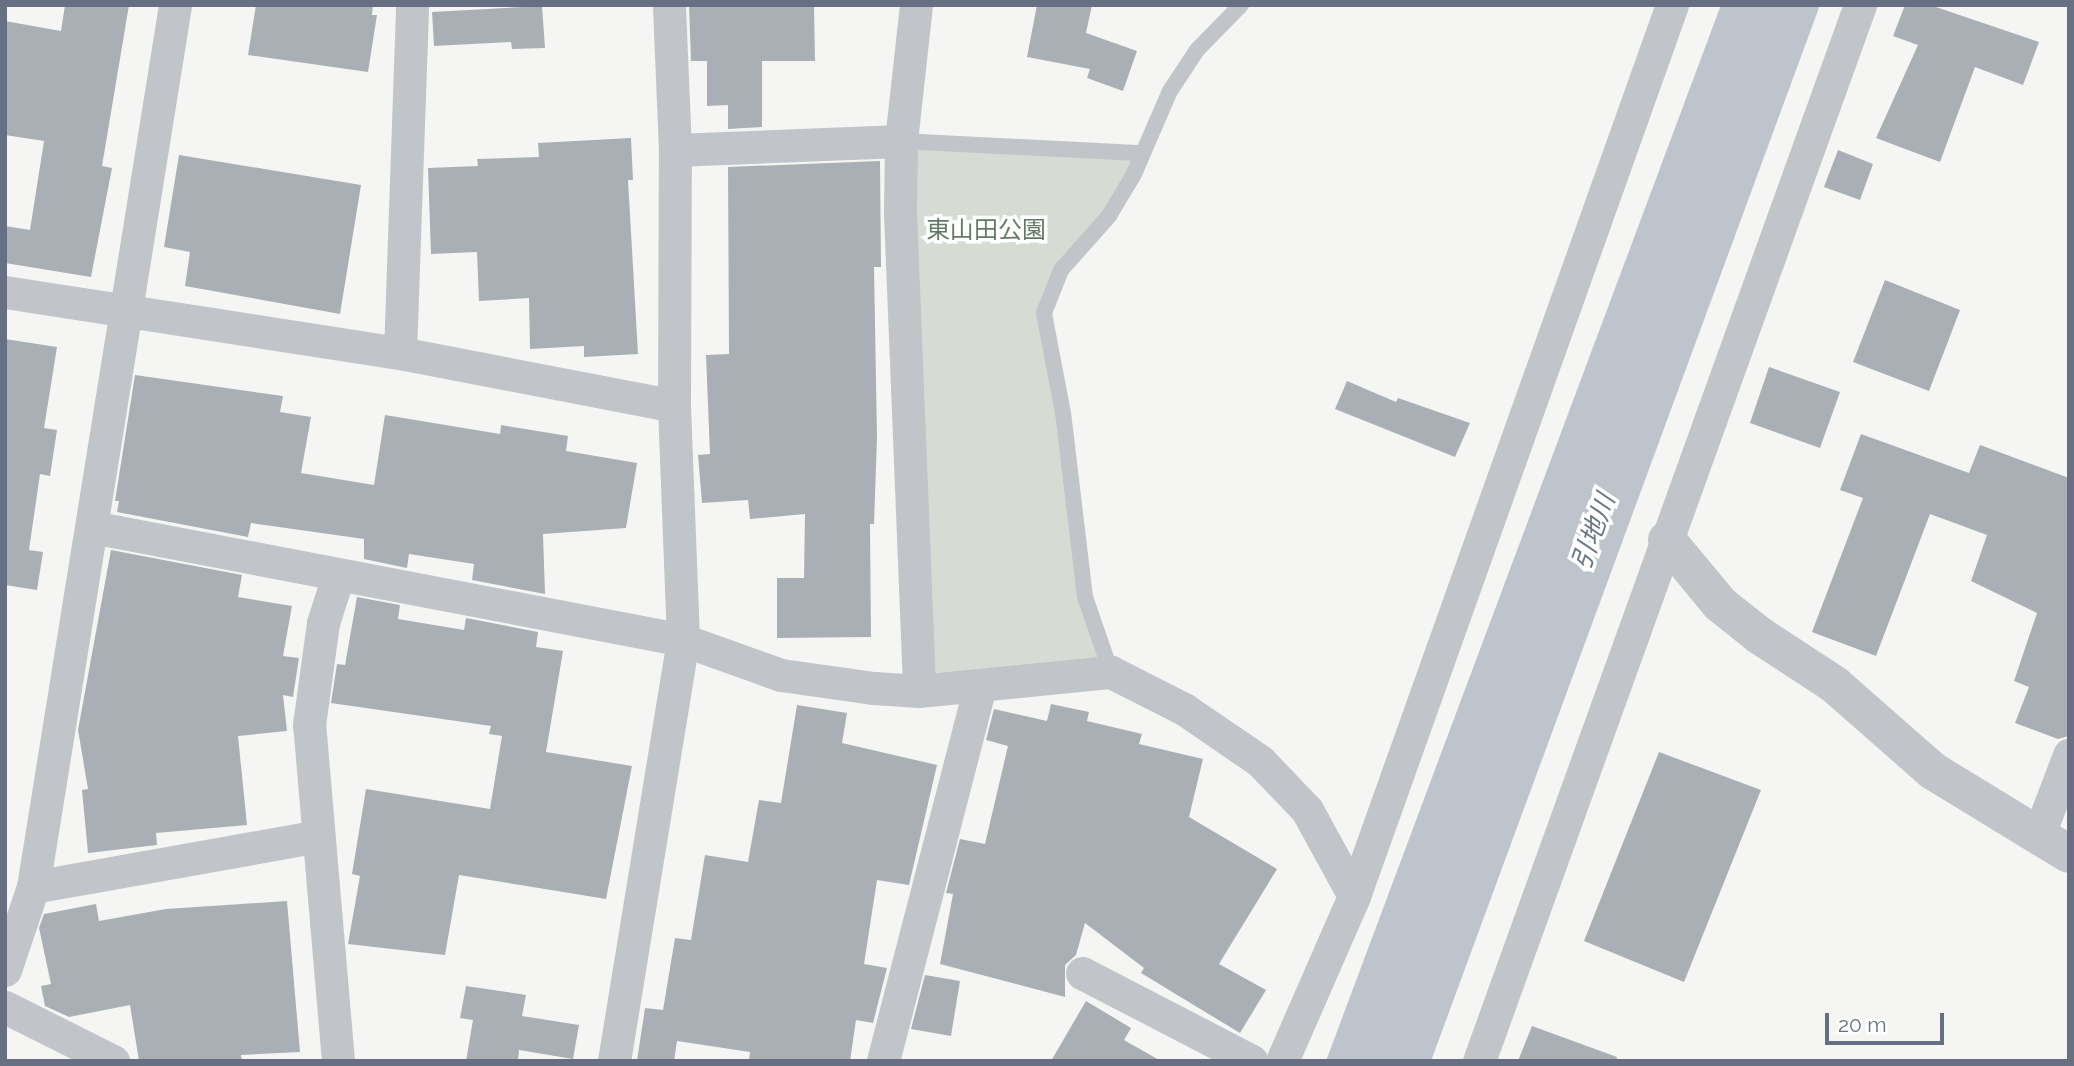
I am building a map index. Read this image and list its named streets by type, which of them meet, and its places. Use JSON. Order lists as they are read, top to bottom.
{
  "water": ["引地川"],
  "parks": ["東山田公園"],
  "scale_bar": "20 m"
}
